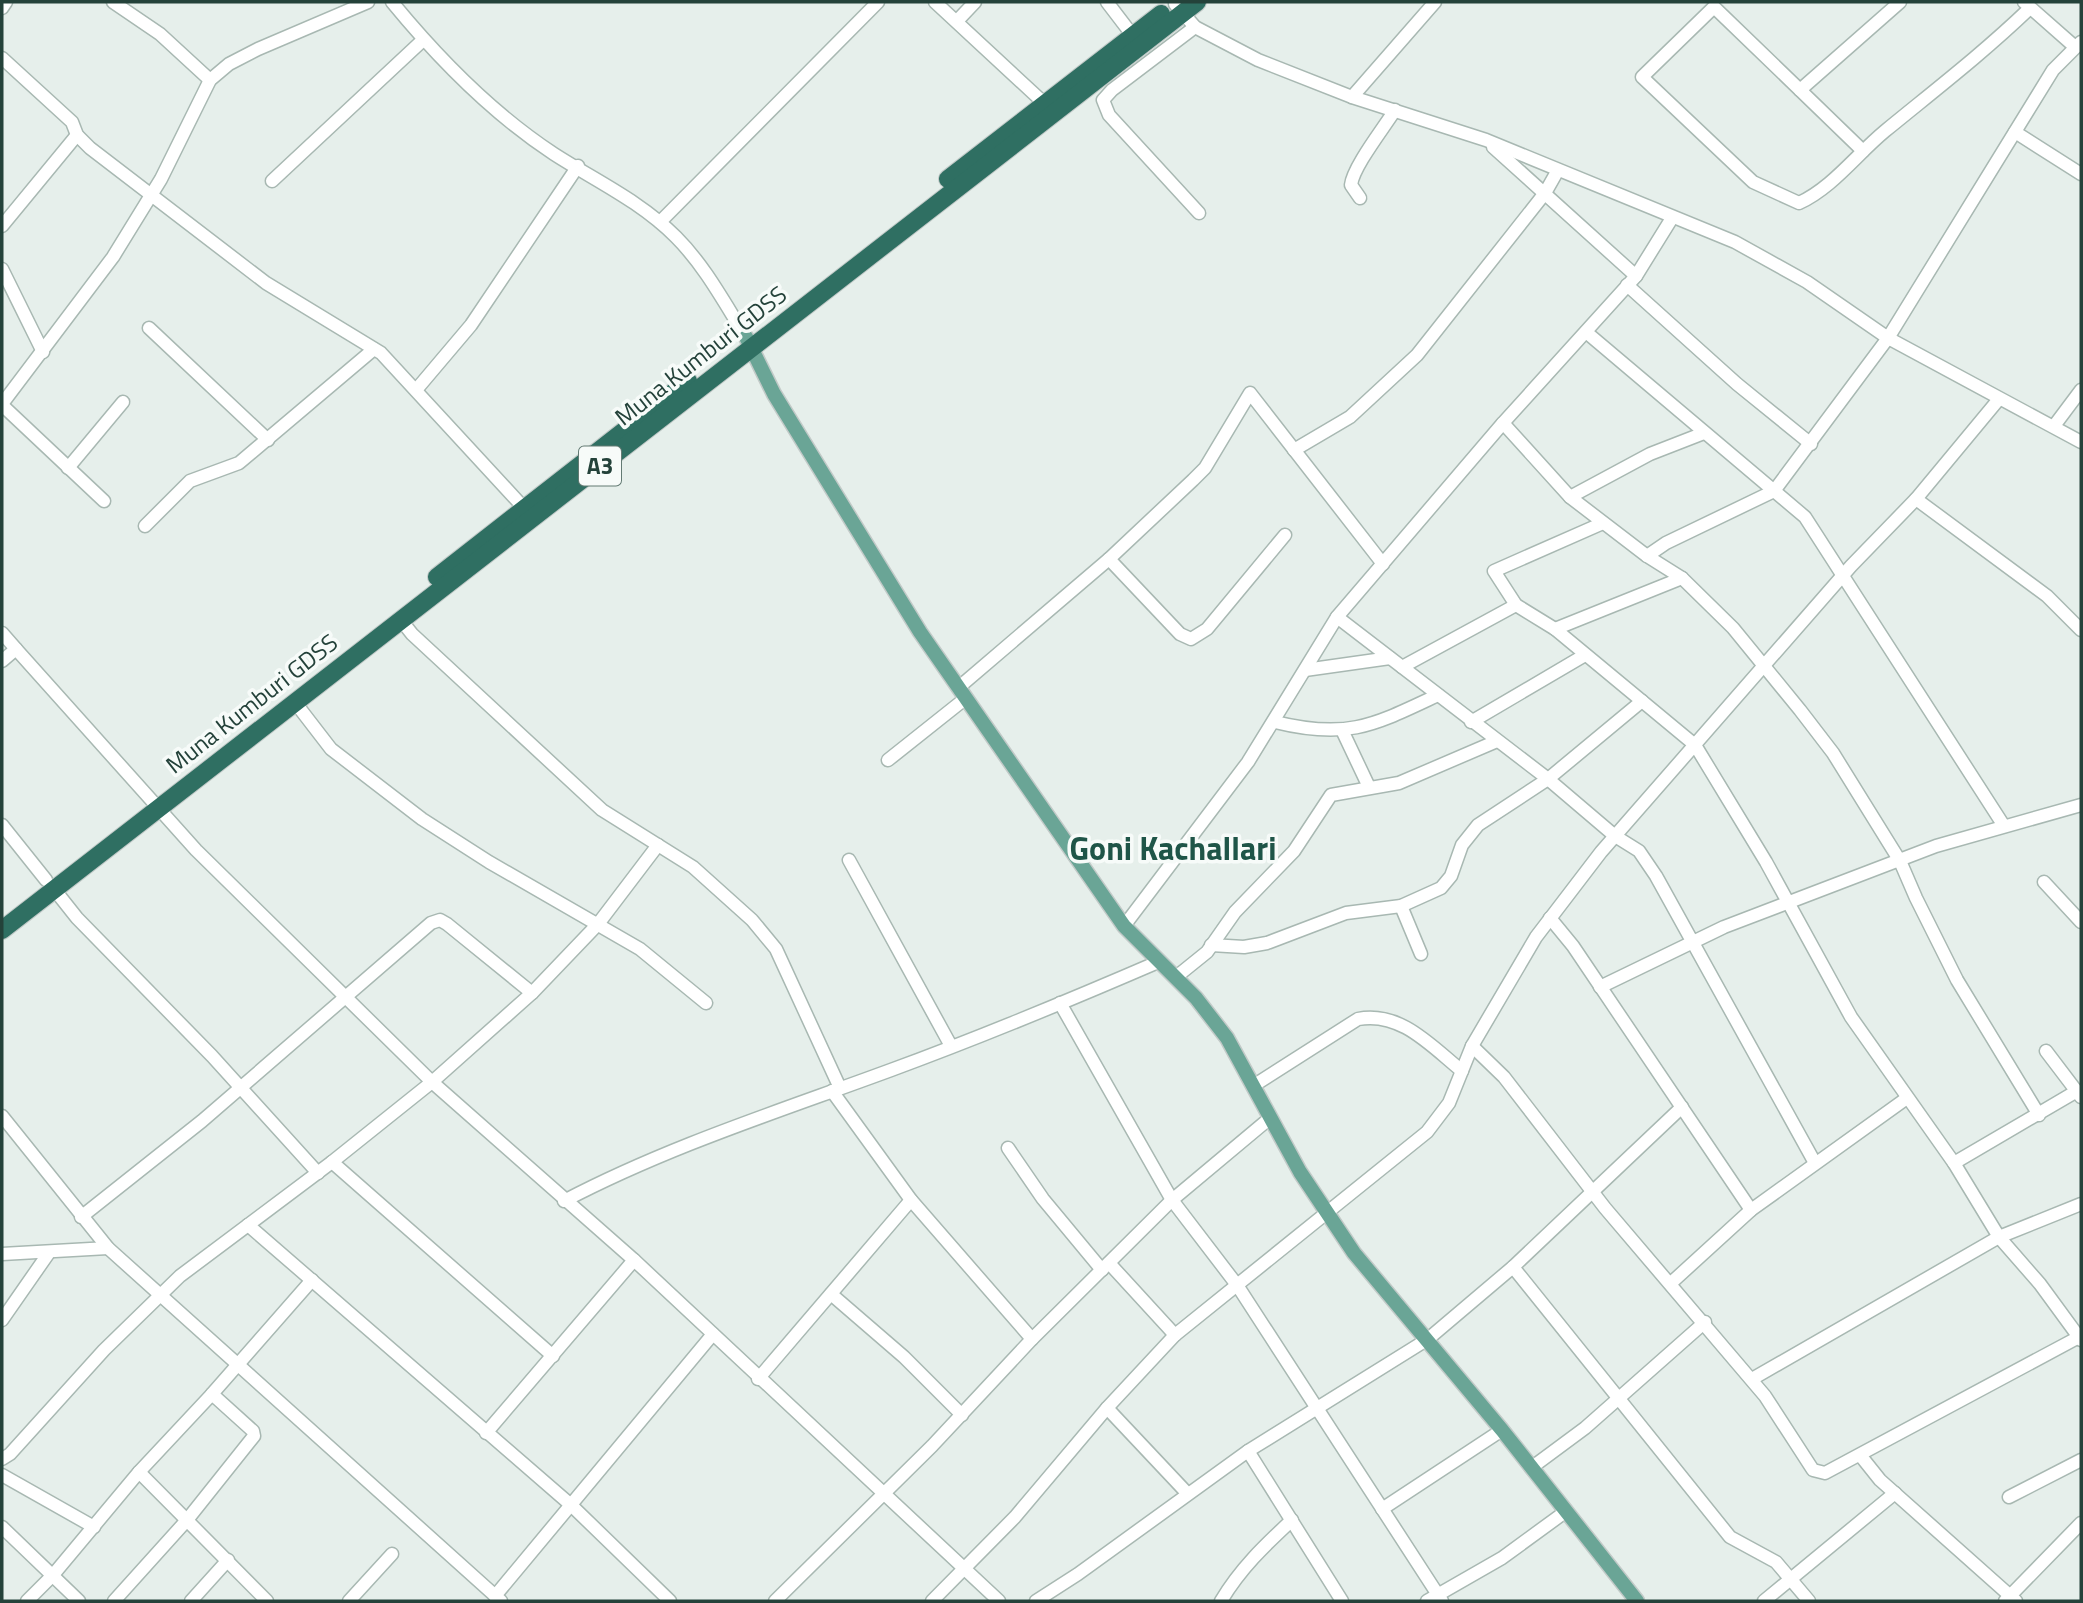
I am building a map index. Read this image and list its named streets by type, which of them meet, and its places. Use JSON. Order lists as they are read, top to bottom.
{
  "streets": {
    "highway": ["Muna Kumburi GDSS", "A3"]
  },
  "districts": ["Goni Kachallari"]
}
